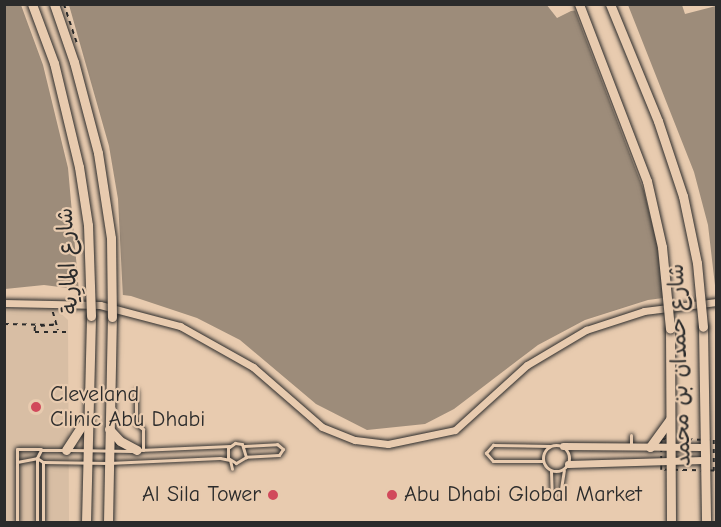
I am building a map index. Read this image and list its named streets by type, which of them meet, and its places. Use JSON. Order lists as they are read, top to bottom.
{
  "streets": {
    "street": ["شارع المارِية", "شارع حمدان بن محمد"]
  },
  "places": ["Cleveland Clinic Abu Dhabi", "Al Sila Tower", "Abu Dhabi Global Market"]
}
